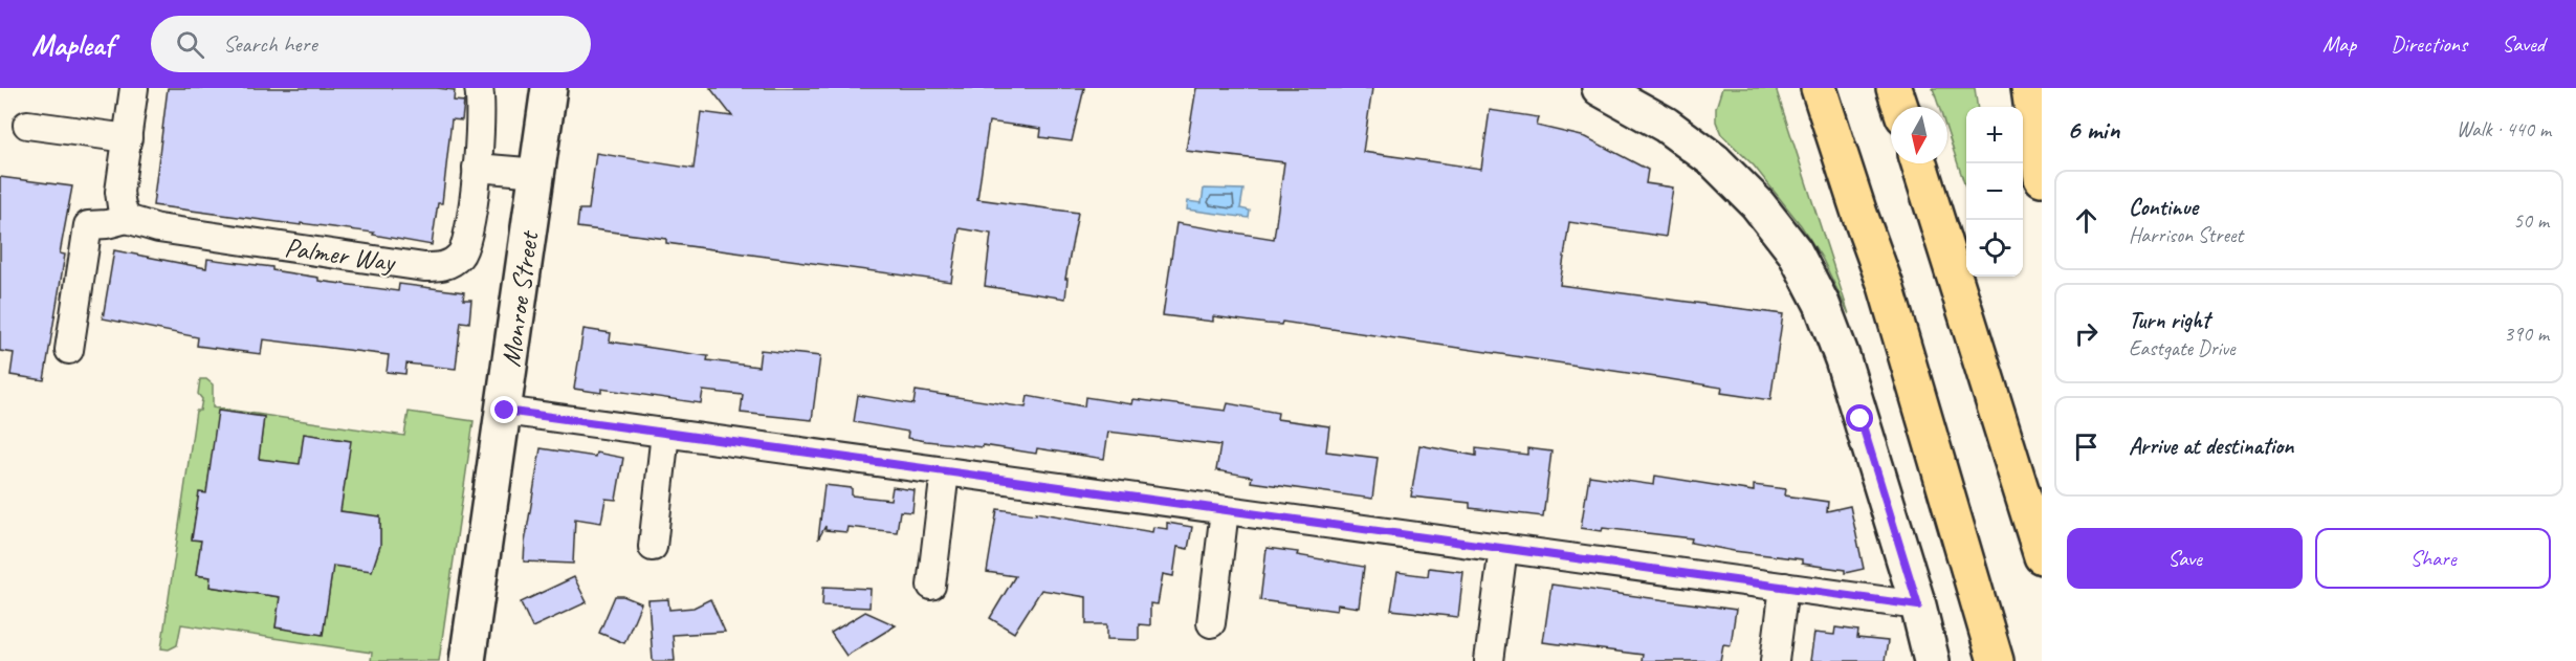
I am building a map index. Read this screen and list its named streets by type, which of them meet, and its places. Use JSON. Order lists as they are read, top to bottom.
{
  "streets": {
    "street": ["Palmer Way", "Monroe Street"]
  },
  "north": "bottom",
  "page": {
    "header": "Mapleaf",
    "search": "Search here",
    "nav": ["Map", "Directions", "Saved"],
    "heading": ["6 min", "Walk · 440 m"],
    "map_buttons": ["+", "−"],
    "list": [
      ["Continue", "Harrison Street", "50 m"],
      ["Turn right", "Eastgate Drive", "390 m"],
      "Arrive at destination"
    ],
    "buttons": ["Save", "Share"]
  }
}
